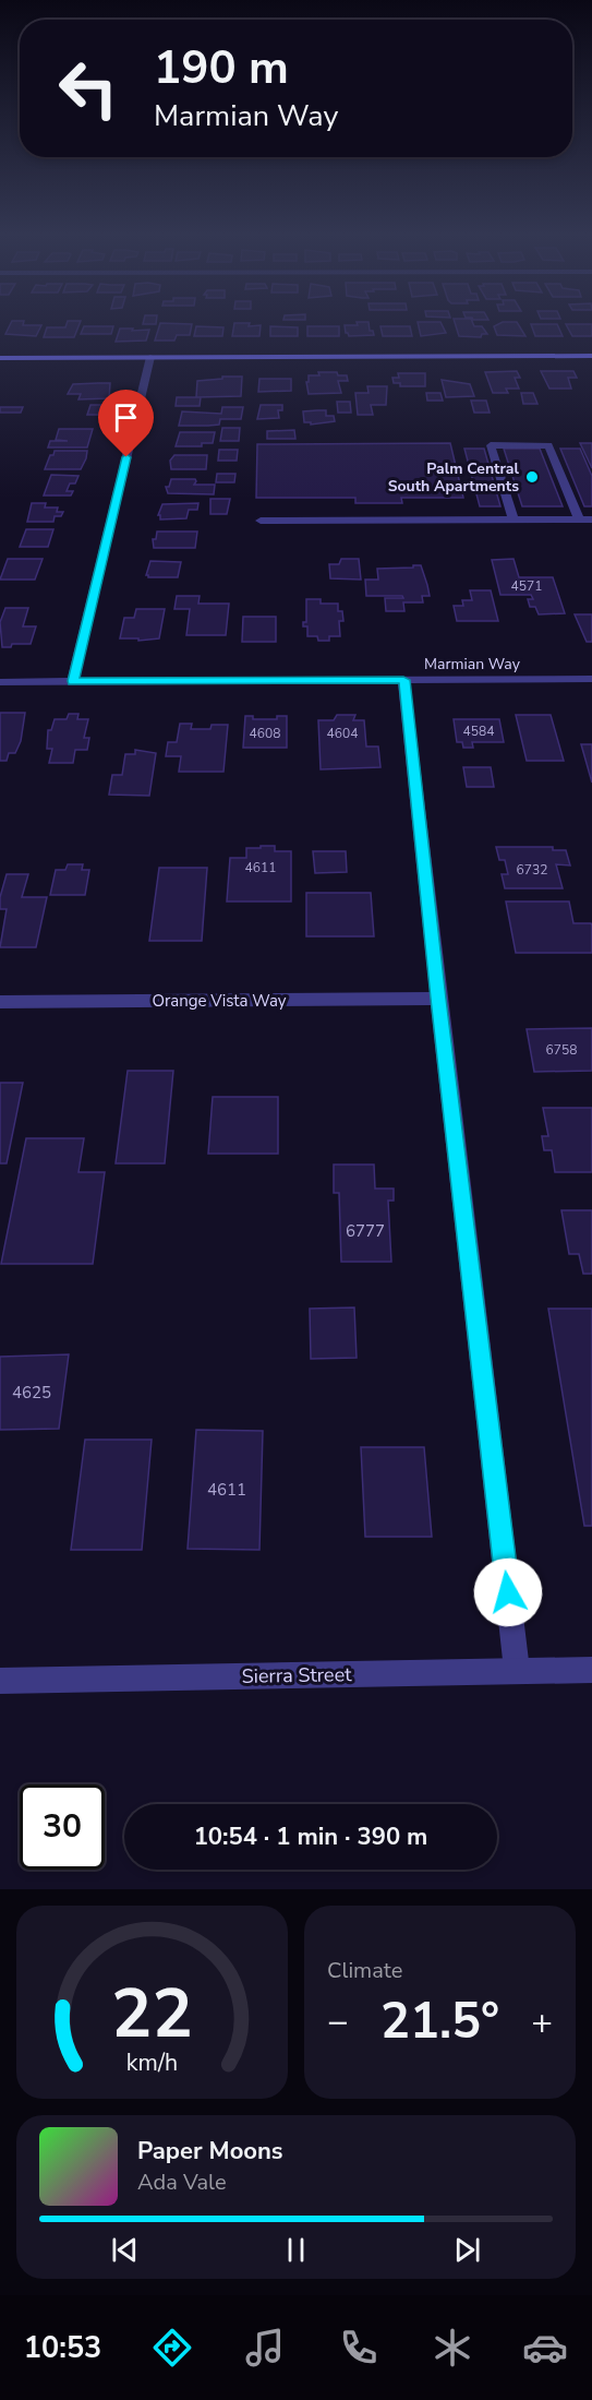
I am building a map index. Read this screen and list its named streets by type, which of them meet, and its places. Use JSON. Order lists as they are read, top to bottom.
{
  "streets": {
    "street": ["Marmian Way", "Orange Vista Way", "Sierra Street"]
  },
  "places": ["Palm Central South Apartments"],
  "house_numbers": [
    "4571",
    "4584",
    "4608",
    "4604",
    "4611",
    "6732",
    "6758",
    "6777",
    "4625",
    "4611"
  ],
  "page": {
    "turn": ["190 m", "Marmian Way"],
    "limit": "30",
    "trip": "10:54 · 1 min · 390 m",
    "tile": "Climate",
    "heat": ["−", "21.5°", "+"],
    "song": ["Paper Moons", "Ada Vale"],
    "tabs": "10:53",
    "gauge": ["22", "km/h"]
  }
}
